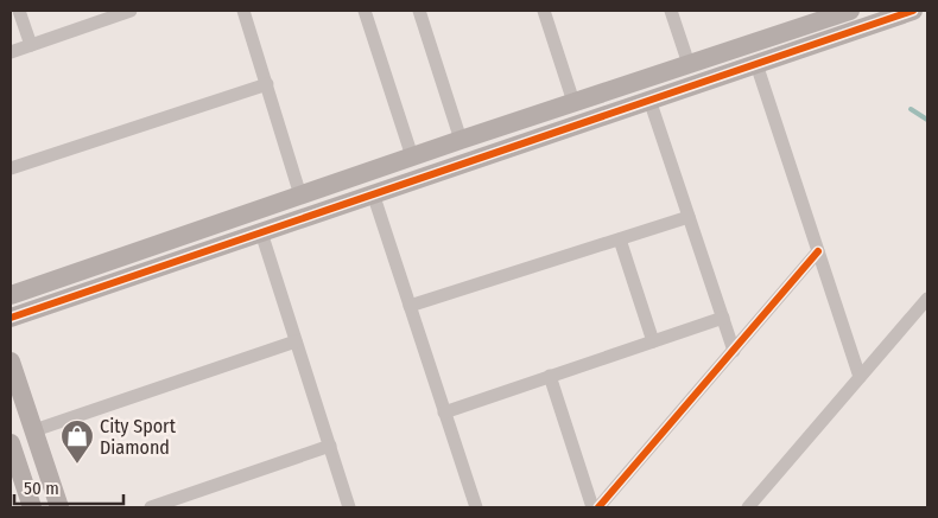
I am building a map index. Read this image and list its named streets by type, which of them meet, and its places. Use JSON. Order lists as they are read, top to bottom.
{
  "places": {
    "shop": ["City Sport Diamond"]
  },
  "scale_bar": "50 m"
}
